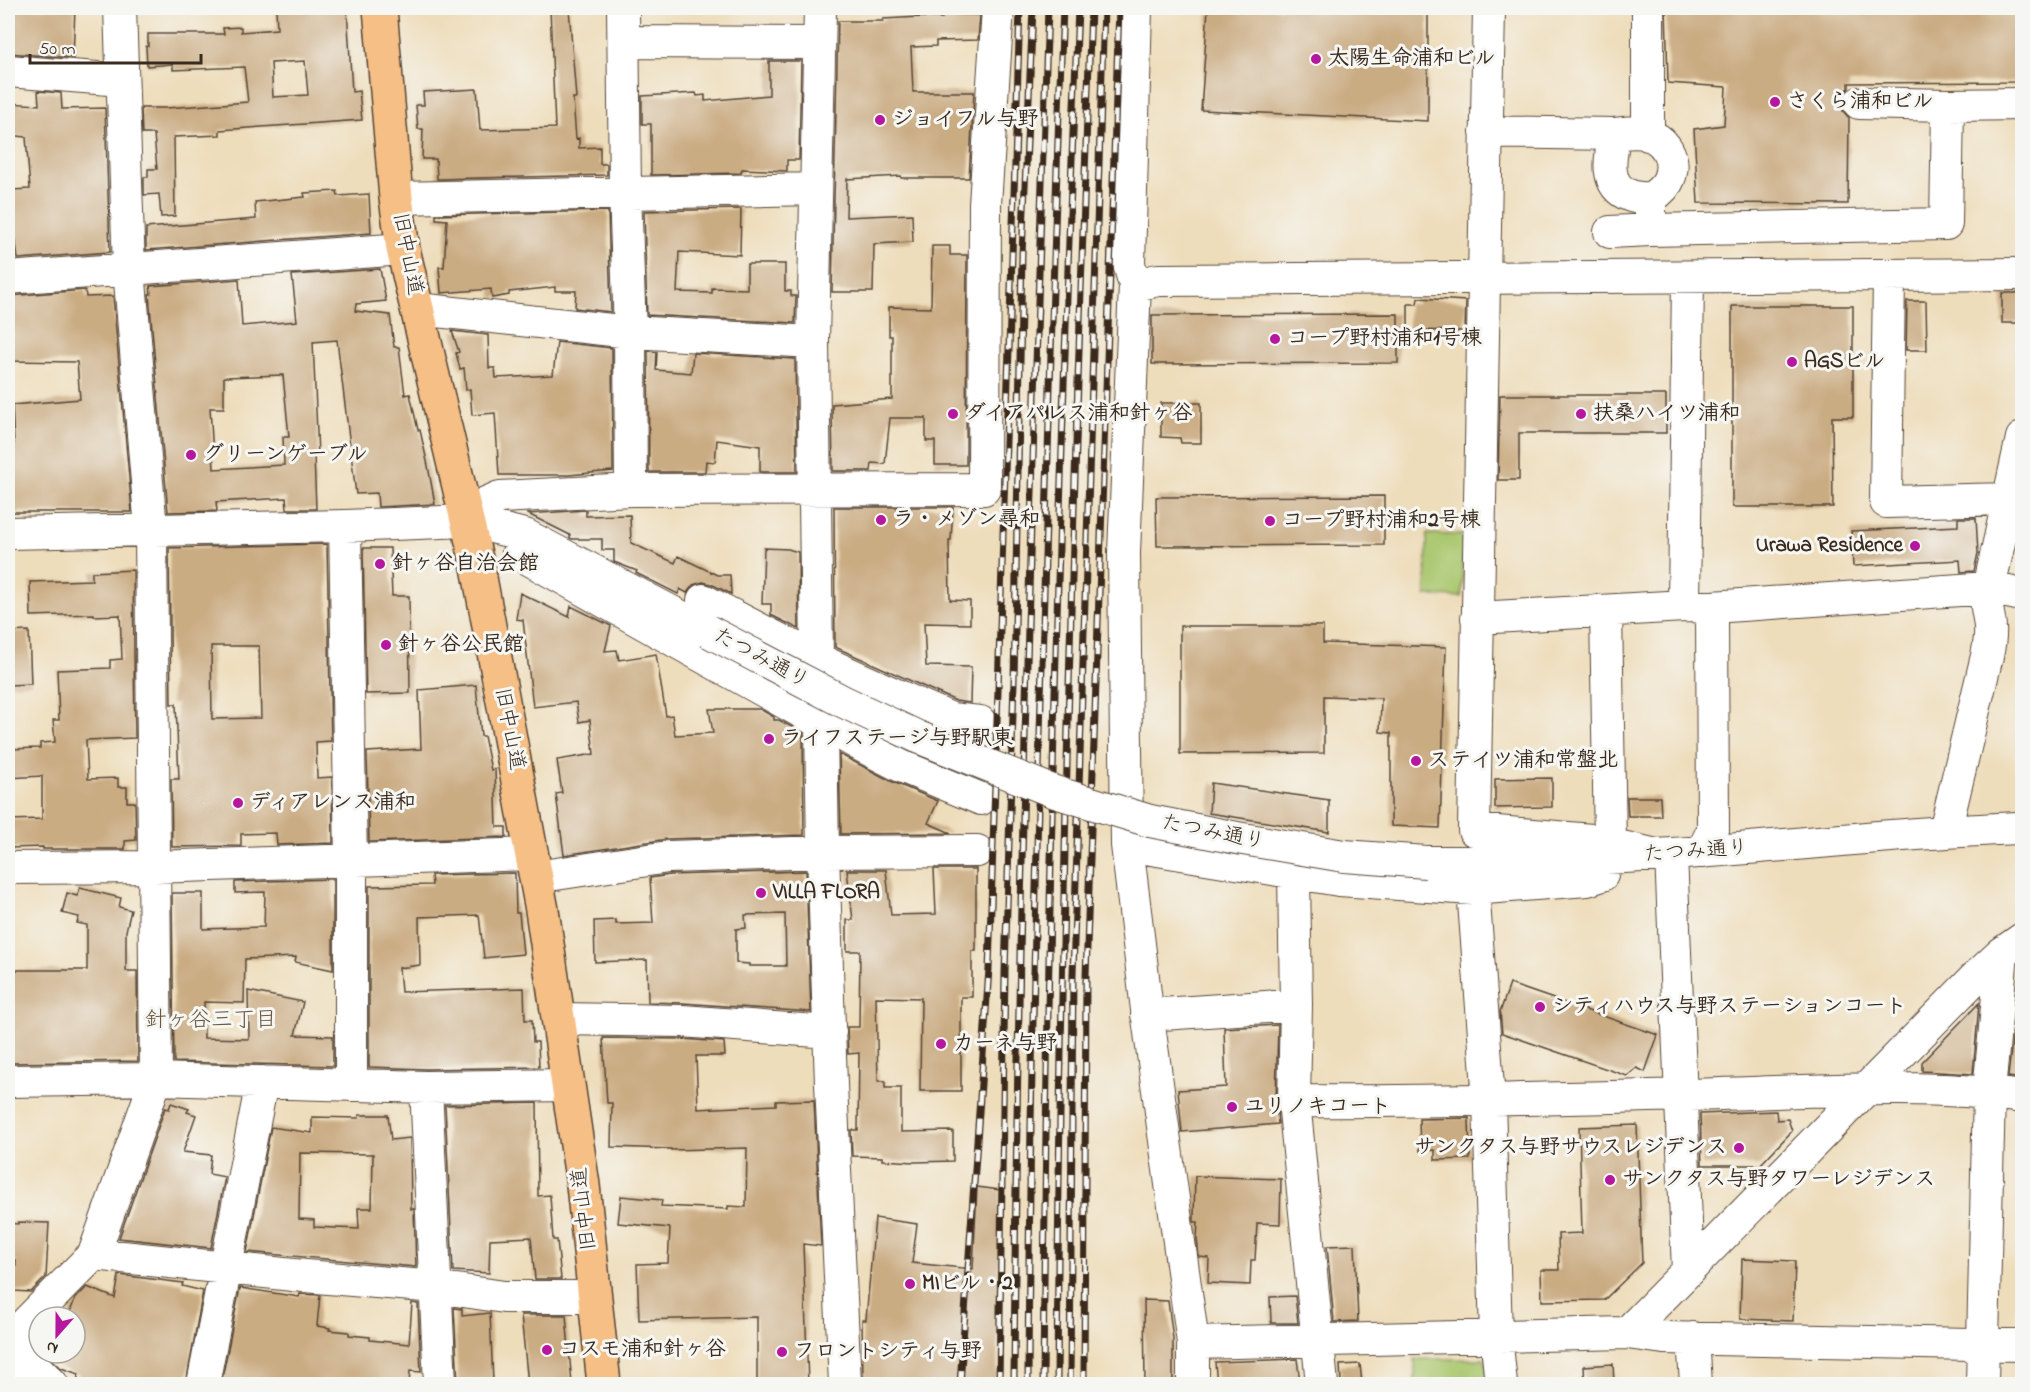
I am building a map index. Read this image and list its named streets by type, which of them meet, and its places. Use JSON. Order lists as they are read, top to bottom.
{
  "streets": {
    "main road": ["旧中山道"],
    "street": ["たつみ通り"]
  },
  "crossings": [
    ["旧中山道", "たつみ通り"]
  ],
  "districts": ["針ヶ谷三丁目"],
  "places": [
    "太陽生命浦和ビル",
    "さくら浦和ビル",
    "ジョイフル与野",
    "コープ野村浦和1号棟",
    "AGSビル",
    "ダイアパレス浦和針ヶ谷",
    "扶桑ハイツ浦和",
    "グリーンゲーブル",
    "ラ・メゾン尋和",
    "コープ野村浦和2号棟",
    "Urawa Residence",
    "針ヶ谷自治会館",
    "針ヶ谷公民館",
    "ライフステージ与野駅東",
    "ステイツ浦和常盤北",
    "ディアレンス浦和",
    "VILLA FLORA",
    "シティハウス与野ステーションコート",
    "カーネ与野",
    "ユリノキコート",
    "サンクタス与野サウスレジデンス",
    "サンクタス与野タワーレジデンス",
    "MIビル・2",
    "コスモ浦和針ヶ谷",
    "フロントシティ与野"
  ],
  "scale_bar": "50 m",
  "north": "bottom"
}
